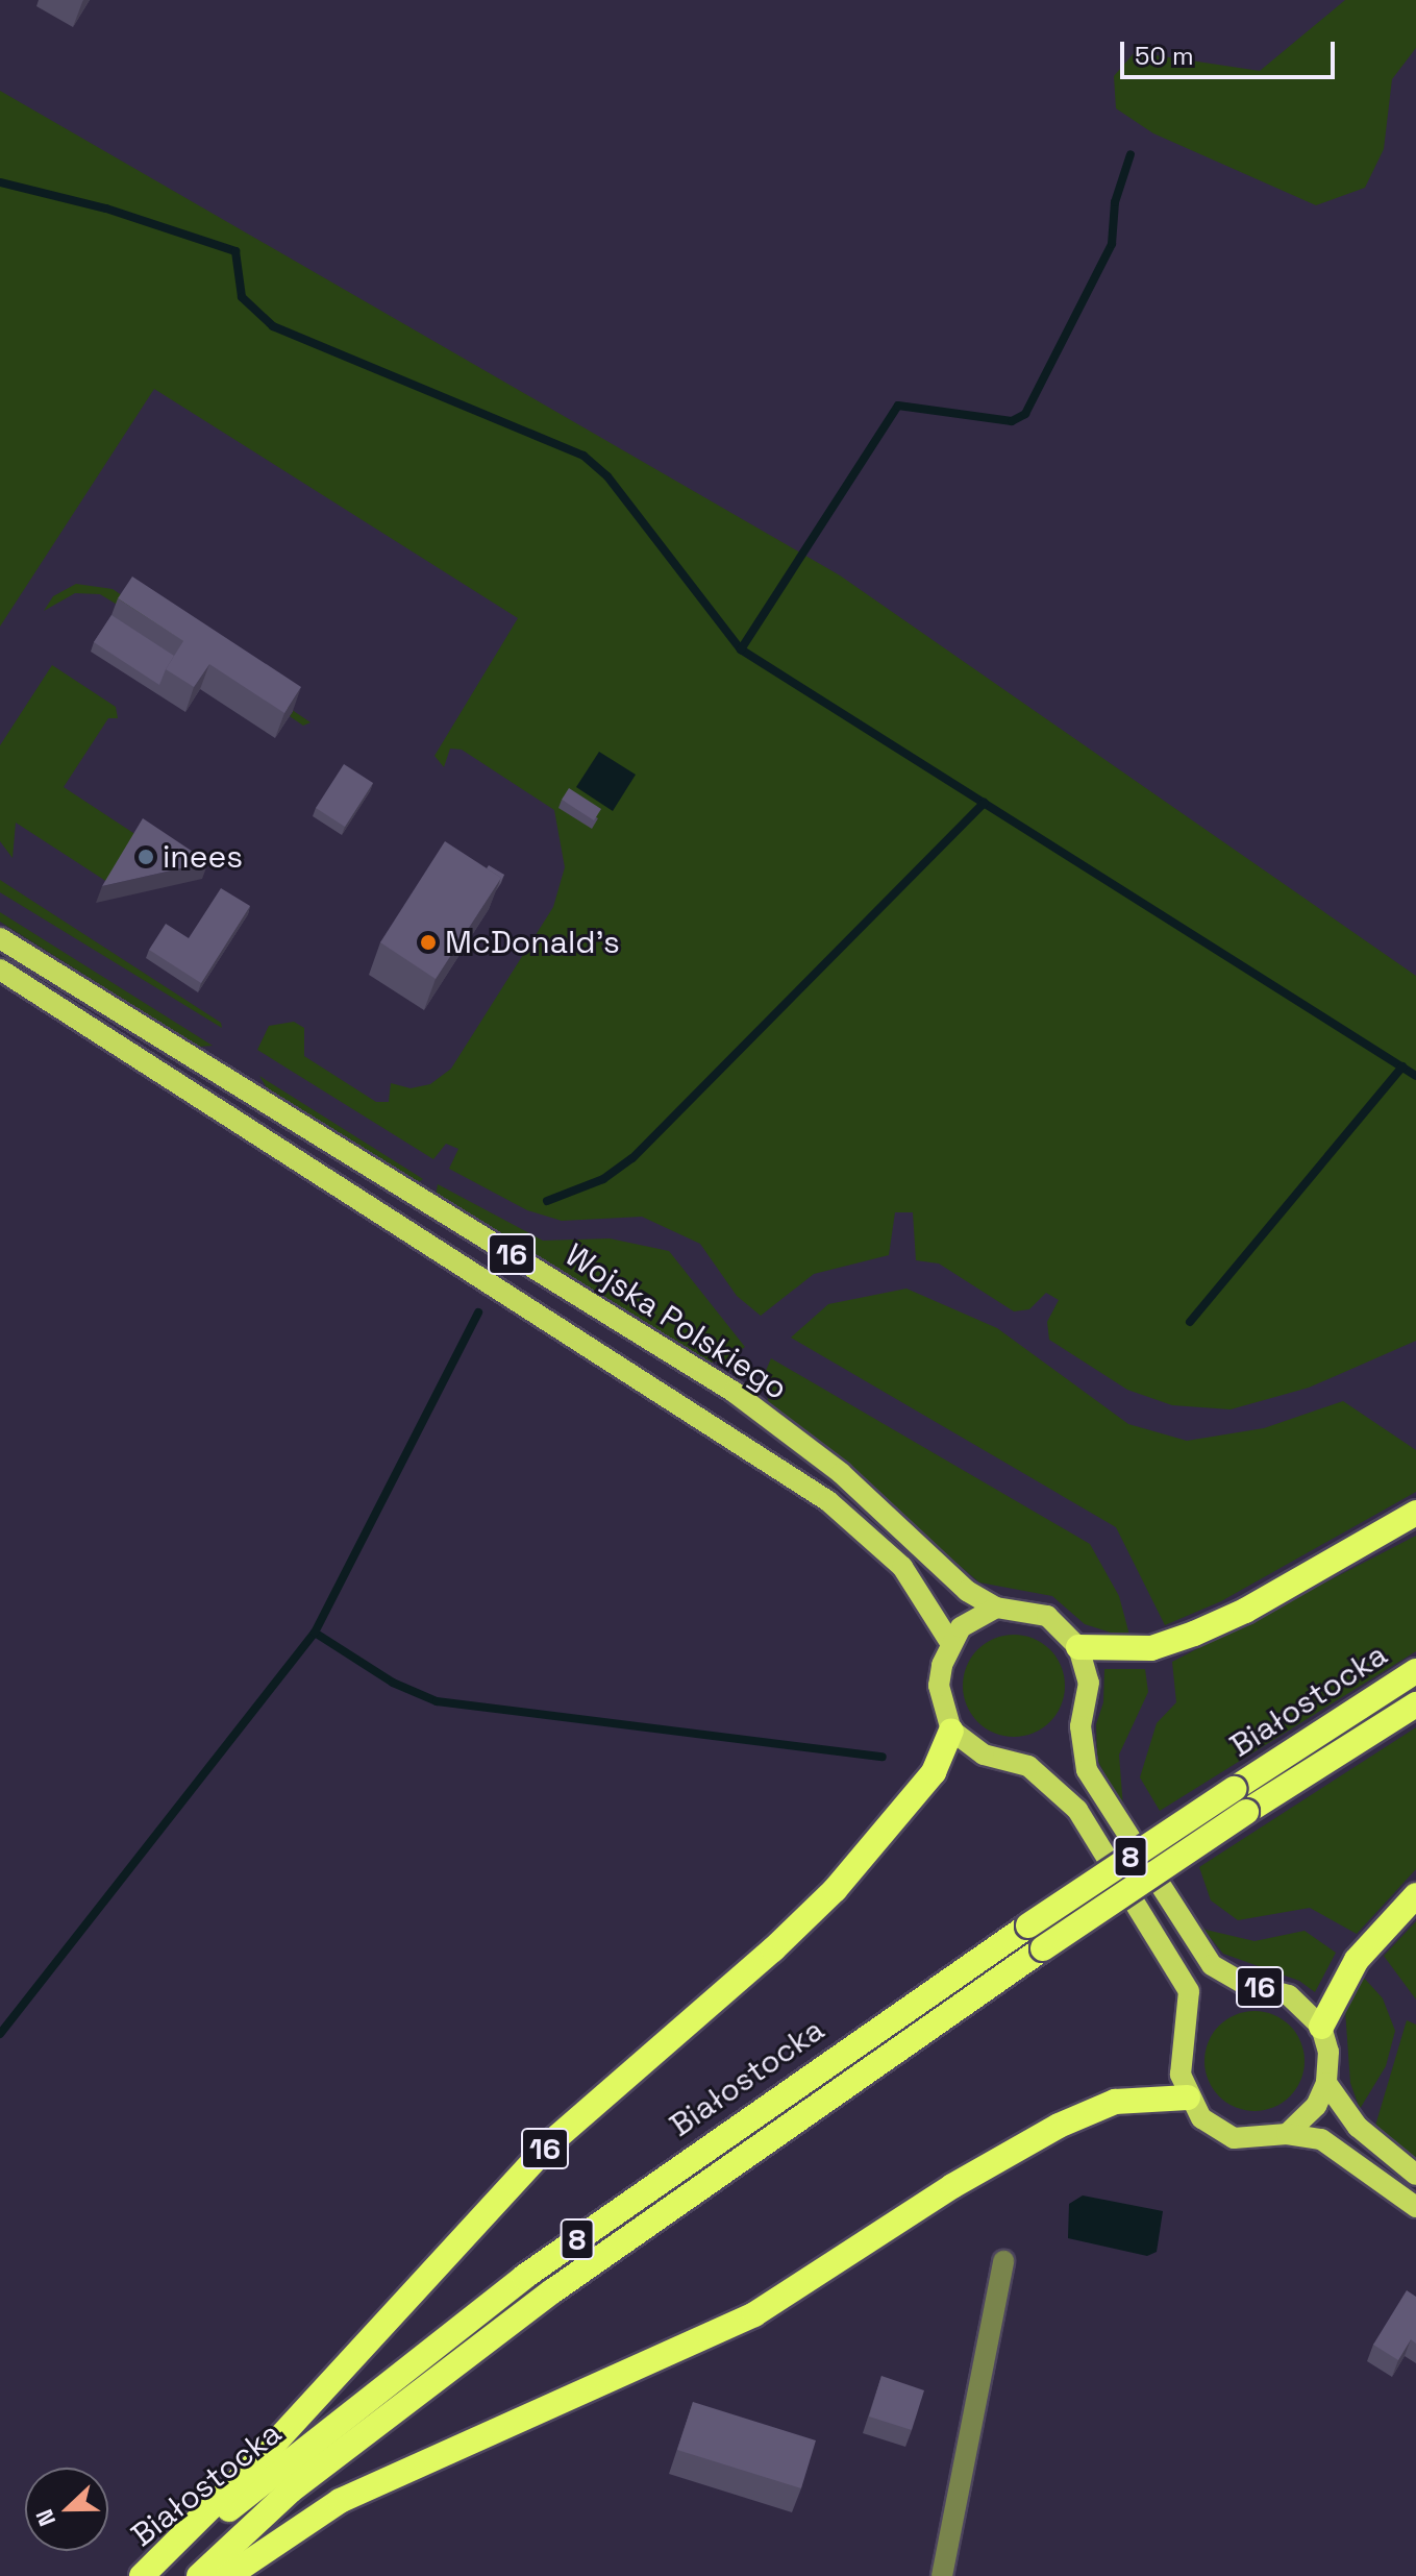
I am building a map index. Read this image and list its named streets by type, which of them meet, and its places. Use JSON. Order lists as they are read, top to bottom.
{
  "streets": {
    "highway": ["16", "Białostocka", "8"],
    "main road": ["Wojska Polskiego"]
  },
  "crossings": [
    ["16", "Wojska Polskiego"],
    ["16", "Białostocka"]
  ],
  "places": ["inees", "McDonald's"],
  "scale_bar": "50 m",
  "north": "left"
}
